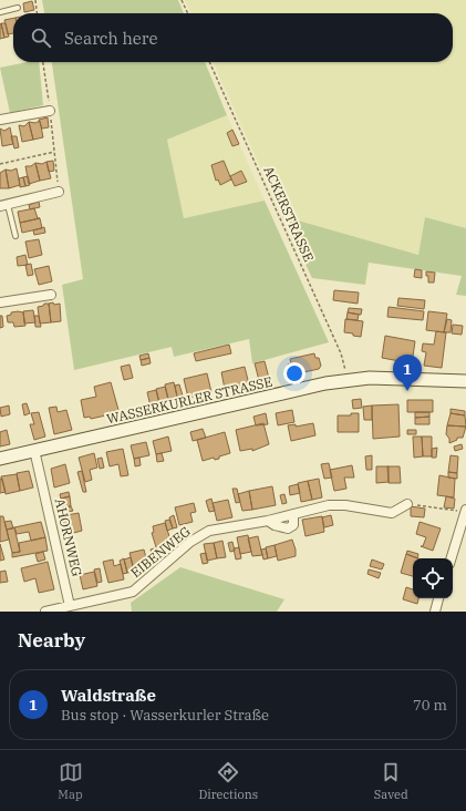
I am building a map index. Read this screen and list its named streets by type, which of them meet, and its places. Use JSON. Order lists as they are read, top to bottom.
{
  "streets": {
    "main road": ["WASSERKURLER STRASSE"],
    "street": ["AHORNWEG", "EIBENWEG"],
    "path": ["ACKERSTRASSE"]
  },
  "crossings": [
    ["ACKERSTRASSE", "WASSERKURLER STRASSE"],
    ["WASSERKURLER STRASSE", "AHORNWEG"],
    ["AHORNWEG", "EIBENWEG"]
  ],
  "page": {
    "search": "Search here",
    "pins": "1",
    "heading": "Nearby",
    "list": [
      {
        "mark": "1",
        "name": "Waldstraße",
        "note": "Bus stop · Wasserkurler Straße",
        "value": "70 m"
      }
    ],
    "nav": ["Map", "Directions", "Saved"]
  }
}
